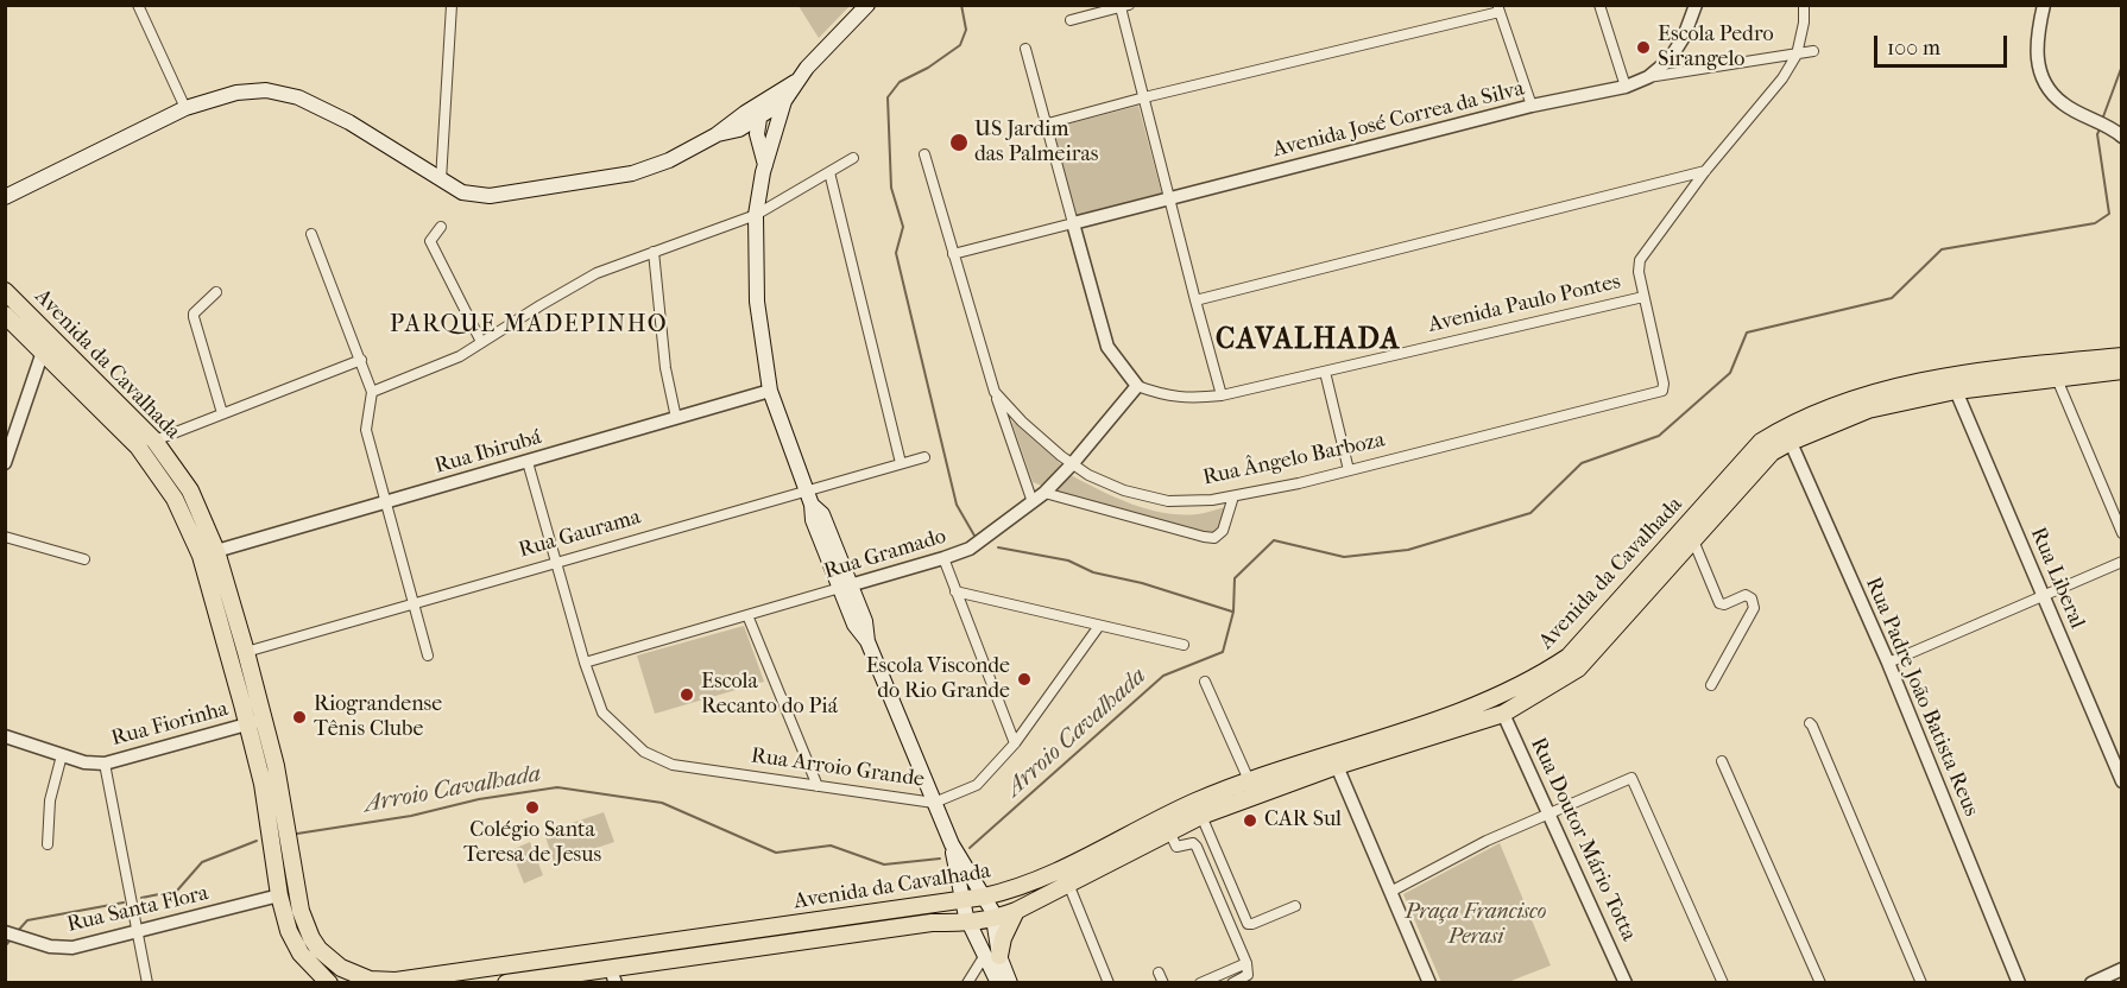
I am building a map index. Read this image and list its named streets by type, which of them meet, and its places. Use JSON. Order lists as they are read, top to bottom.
{
  "streets": {
    "main road": ["Avenida da Cavalhada"],
    "street": [
      "Avenida José Correa da Silva",
      "Avenida Paulo Pontes",
      "Rua Ibirubá",
      "Rua Ângelo Barboza",
      "Rua Gaurama",
      "Rua Gramado",
      "Rua Liberal",
      "Rua Padre João Batista Reus",
      "Rua Fiorinha",
      "Rua Arroio Grande",
      "Rua Doutor Mário Totta",
      "Rua Santa Flora"
    ]
  },
  "crossings": [
    ["Avenida Paulo Pontes", "Rua Ângelo Barboza"],
    ["Avenida Paulo Pontes", "Rua Gramado"],
    ["Avenida da Cavalhada", "Rua Ibirubá"],
    ["Avenida da Cavalhada", "Rua Gaurama"],
    ["Avenida da Cavalhada", "Rua Liberal"],
    ["Avenida da Cavalhada", "Rua Padre João Batista Reus"],
    ["Avenida da Cavalhada", "Rua Fiorinha"],
    ["Avenida da Cavalhada", "Rua Doutor Mário Totta"],
    ["Avenida da Cavalhada", "Rua Santa Flora"],
    ["Rua Ibirubá", "Rua Arroio Grande"],
    ["Rua Ângelo Barboza", "Rua Gramado"],
    ["Rua Gaurama", "Rua Arroio Grande"],
    ["Rua Gramado", "Rua Arroio Grande"]
  ],
  "districts": ["PARQUE MADEPINHO", "CAVALHADA"],
  "water": ["Arroio Cavalhada"],
  "parks": ["Praça Francisco Perasi"],
  "places": [
    "Escola Pedro Sirangelo",
    "US Jardim das Palmeiras",
    "Escola Visconde do Rio Grande",
    "Escola Recanto do Piá",
    "Riograndense Tênis Clube",
    "Colégio Santa Teresa de Jesus",
    "CAR Sul"
  ],
  "scale_bar": "100 m"
}
